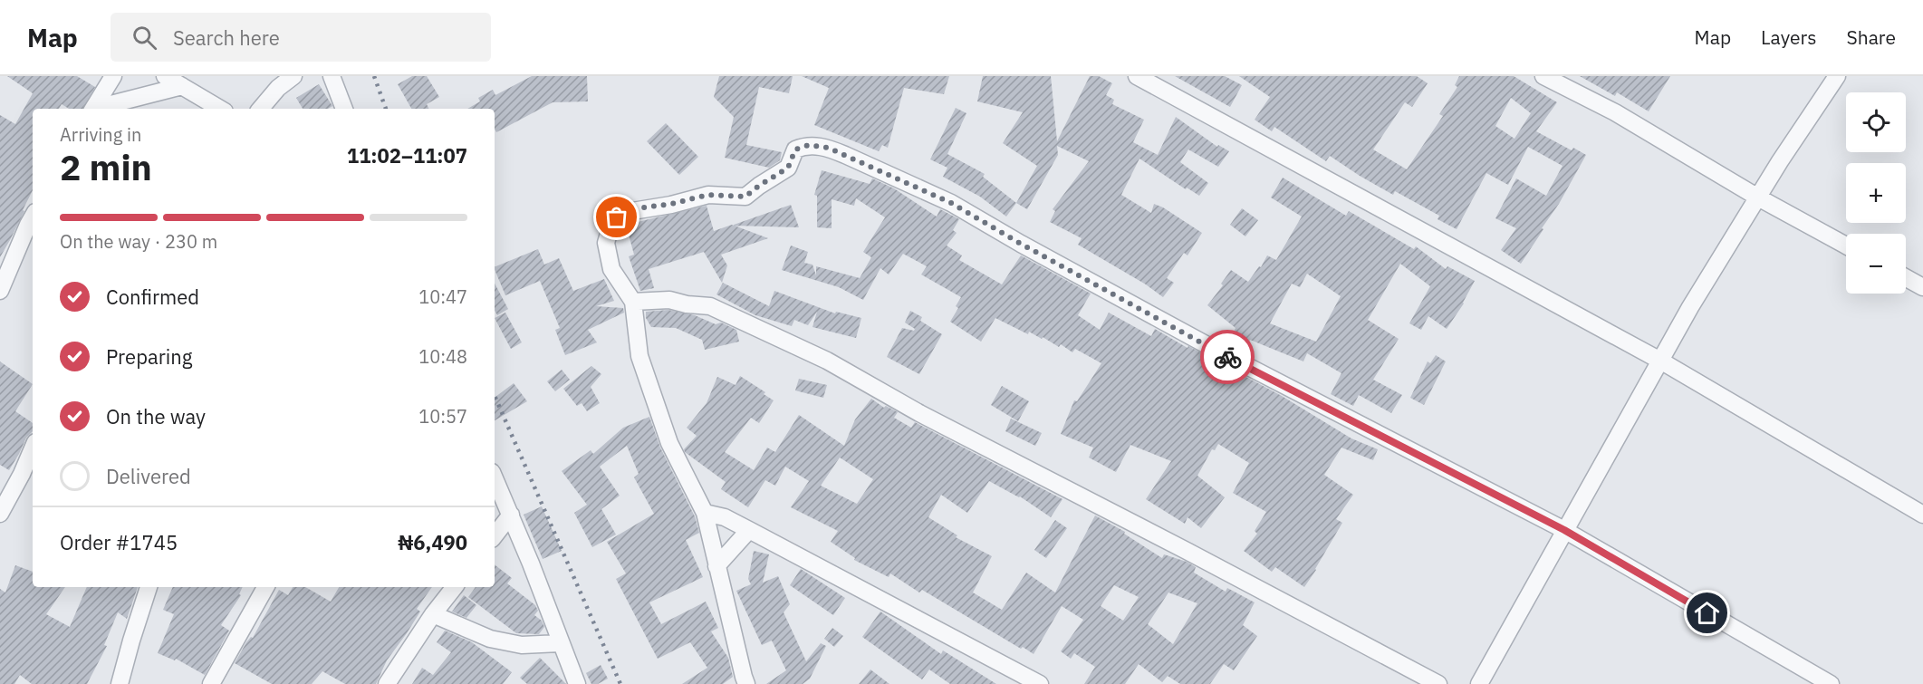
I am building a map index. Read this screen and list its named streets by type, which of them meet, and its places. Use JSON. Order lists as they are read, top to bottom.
{
  "page": {
    "header": "Map",
    "search": "Search here",
    "nav": ["Map", "Layers", "Share"],
    "map_buttons": ["+", "−"],
    "heading": ["2 min", "Arriving in", "11:02–11:07"],
    "panel": ["Order #1745", "₦6,490"],
    "bar": "On the way · 230 m",
    "list": [
      ["Confirmed", "10:47"],
      ["Preparing", "10:48"],
      ["On the way", "10:57"],
      "Delivered"
    ]
  }
}
